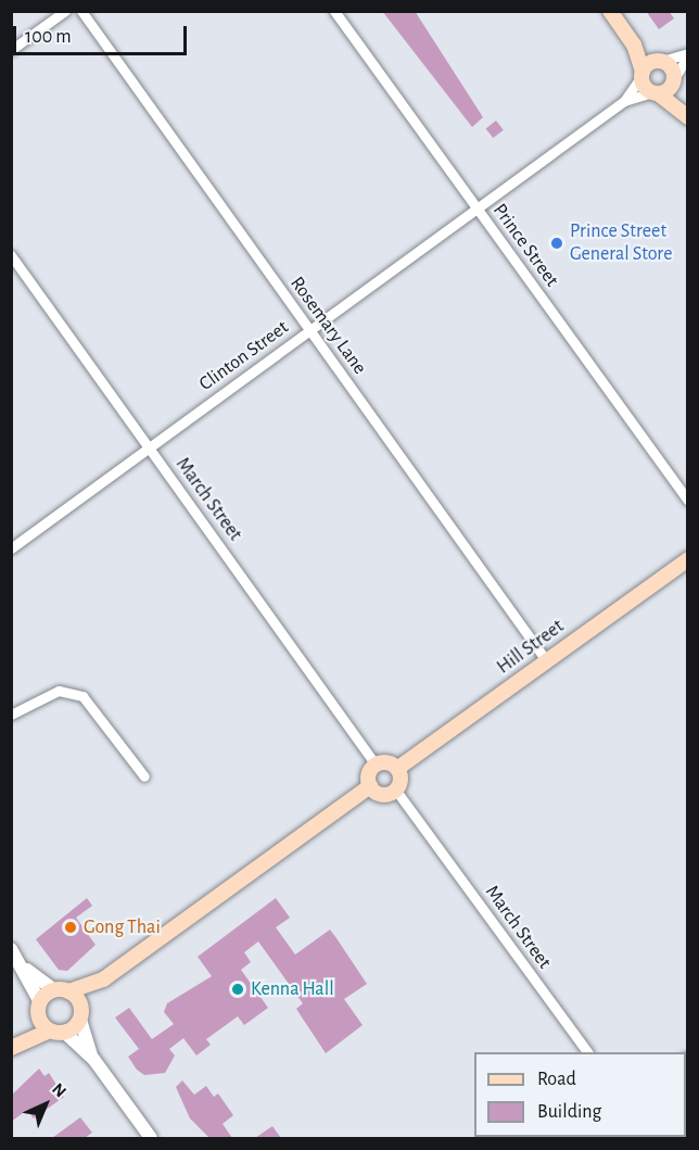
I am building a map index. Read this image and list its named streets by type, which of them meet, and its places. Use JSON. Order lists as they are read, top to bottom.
{
  "streets": {
    "main road": ["Hill Street"],
    "street": [
      "Prince Street",
      "Rosemary Lane",
      "Clinton Street",
      "March Street"
    ]
  },
  "crossings": [
    ["Prince Street", "Clinton Street"],
    ["Rosemary Lane", "Clinton Street"],
    ["Rosemary Lane", "Hill Street"],
    ["Clinton Street", "March Street"]
  ],
  "places": ["Prince Street General Store", "Gong Thai", "Kenna Hall"],
  "legend": ["Road", "Building"],
  "scale_bar": "100 m",
  "north": "top right"
}
